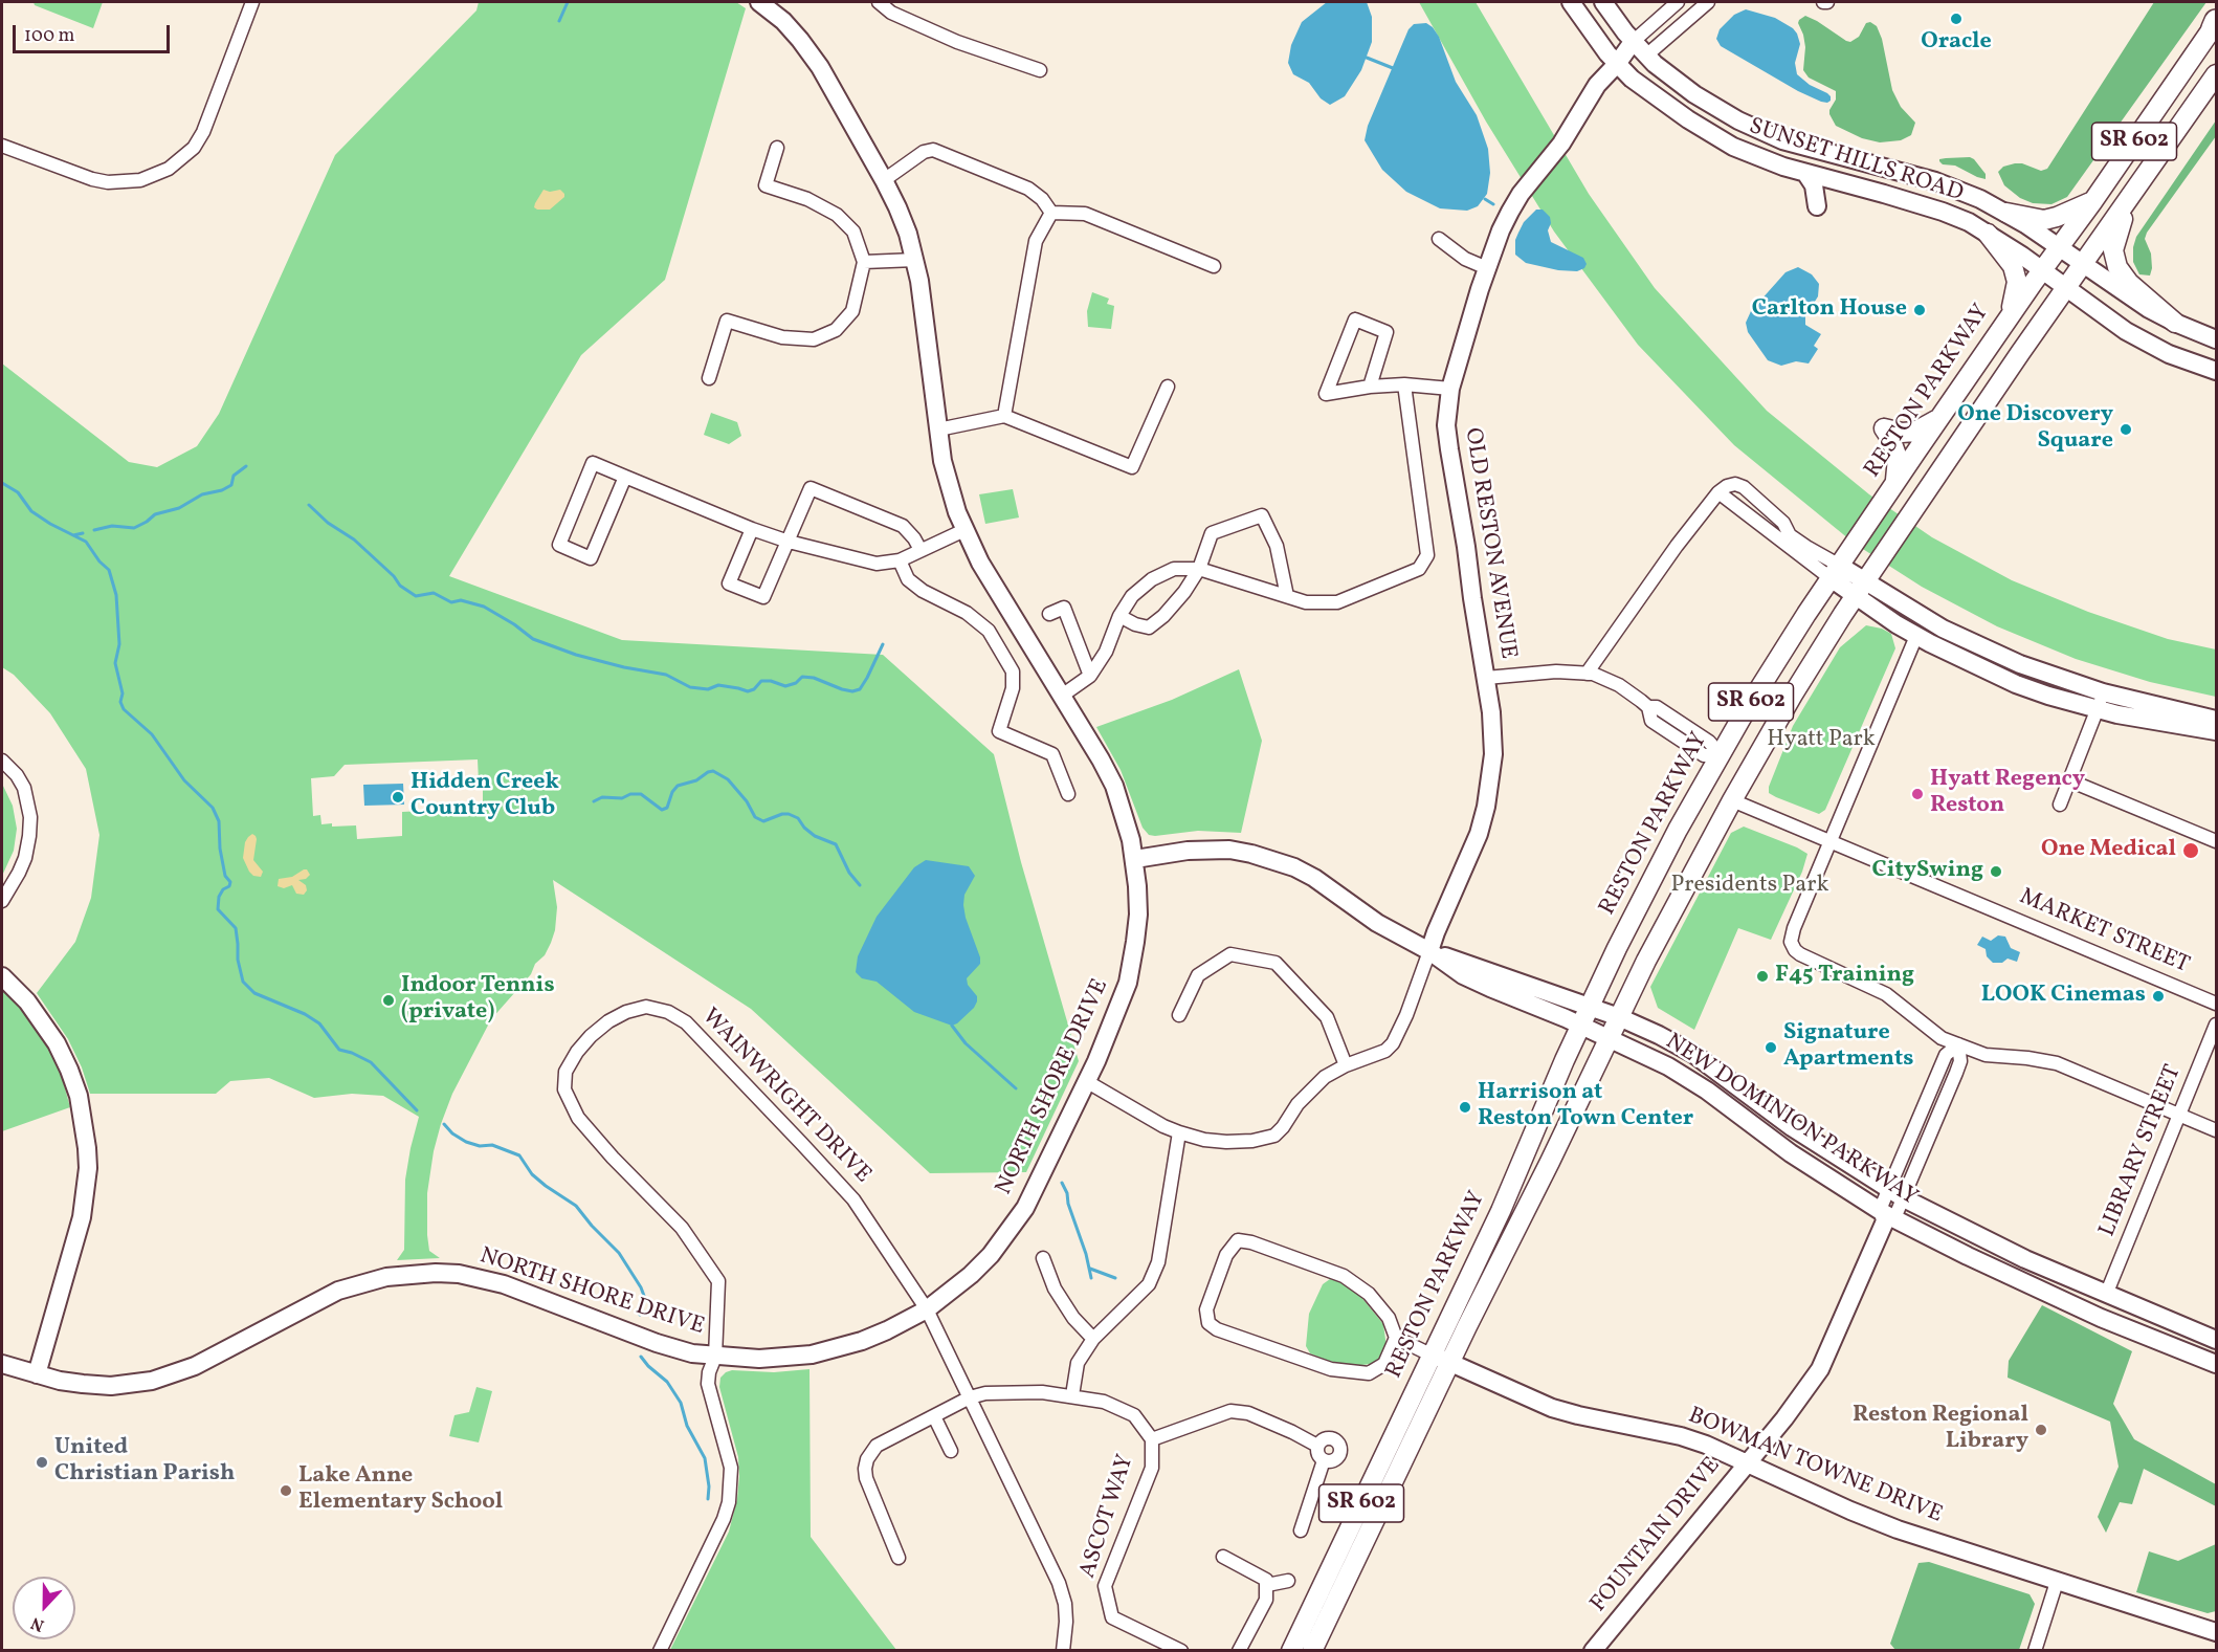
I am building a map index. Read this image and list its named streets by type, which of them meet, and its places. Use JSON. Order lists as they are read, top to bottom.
{
  "streets": {
    "main road": ["SR 602", "RESTON PARKWAY"],
    "street": [
      "SUNSET HILLS ROAD",
      "OLD RESTON AVENUE",
      "MARKET STREET",
      "NORTH SHORE DRIVE",
      "WAINWRIGHT DRIVE",
      "NEW DOMINION PARKWAY",
      "LIBRARY STREET",
      "BOWMAN TOWNE DRIVE",
      "ASCOT WAY",
      "FOUNTAIN DRIVE"
    ]
  },
  "crossings": [
    ["SUNSET HILLS ROAD", "RESTON PARKWAY"],
    ["SUNSET HILLS ROAD", "OLD RESTON AVENUE"],
    ["RESTON PARKWAY", "MARKET STREET"],
    ["RESTON PARKWAY", "NEW DOMINION PARKWAY"],
    ["RESTON PARKWAY", "BOWMAN TOWNE DRIVE"],
    ["OLD RESTON AVENUE", "NEW DOMINION PARKWAY"],
    ["NORTH SHORE DRIVE", "WAINWRIGHT DRIVE"],
    ["WAINWRIGHT DRIVE", "ASCOT WAY"],
    ["NEW DOMINION PARKWAY", "LIBRARY STREET"],
    ["NEW DOMINION PARKWAY", "FOUNTAIN DRIVE"],
    ["BOWMAN TOWNE DRIVE", "FOUNTAIN DRIVE"]
  ],
  "parks": ["Hyatt Park", "Presidents Park"],
  "places": [
    "Oracle",
    "Carlton House",
    "One Discovery Square",
    "Hyatt Regency Reston",
    "Hidden Creek Country Club",
    "One Medical",
    "CitySwing",
    "F45 Training",
    "LOOK Cinemas",
    "Indoor Tennis (private)",
    "Signature Apartments",
    "Harrison at Reston Town Center",
    "Reston Regional Library",
    "United Christian Parish",
    "Lake Anne Elementary School"
  ],
  "scale_bar": "100 m",
  "north": "bottom"
}
